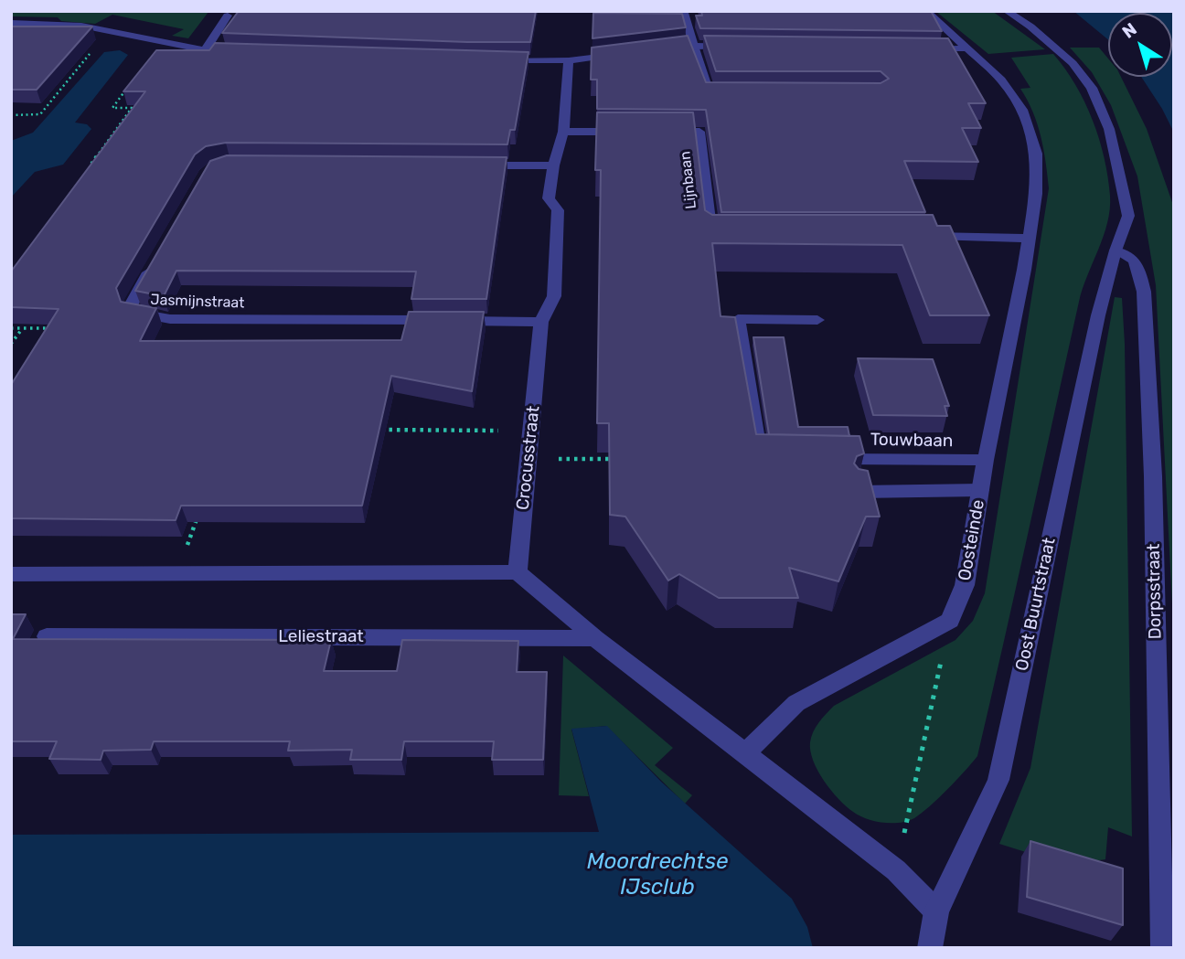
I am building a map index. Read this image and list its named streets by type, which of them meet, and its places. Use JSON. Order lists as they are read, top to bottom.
{
  "streets": {
    "street": [
      "Lijnbaan",
      "Jasmijnstraat",
      "Touwbaan",
      "Crocusstraat",
      "Oosteinde",
      "Dorpsstraat",
      "Oost Buurtstraat",
      "Leliestraat"
    ]
  },
  "crossings": [
    ["Jasmijnstraat", "Crocusstraat"],
    ["Touwbaan", "Oosteinde"],
    ["Dorpsstraat", "Oost Buurtstraat"]
  ],
  "water": ["Moordrechtse IJsclub"],
  "north": "top left"
}
